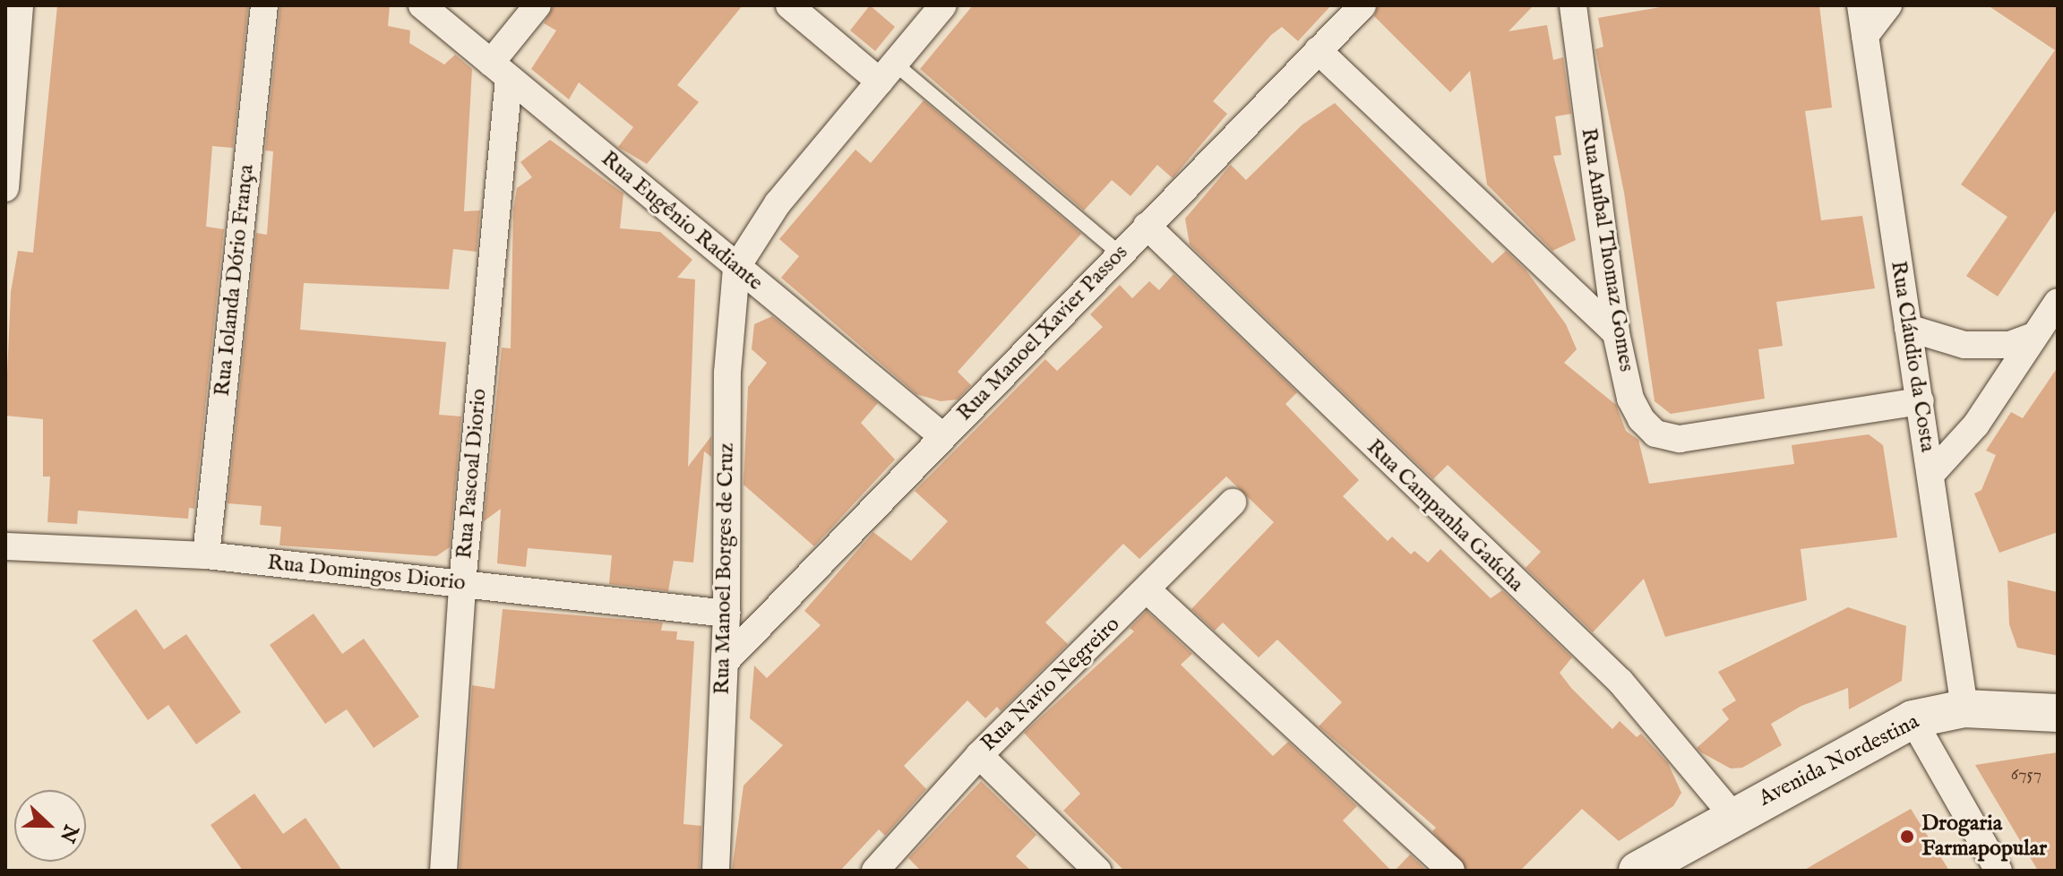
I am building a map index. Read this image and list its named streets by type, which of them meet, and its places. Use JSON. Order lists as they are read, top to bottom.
{
  "streets": {
    "main road": ["Avenida Nordestina"],
    "street": [
      "Rua Eugênio Radiante",
      "Rua Aníbal Thomaz Gomes",
      "Rua Iolanda Dório França",
      "Rua Manoel Xavier Passos",
      "Rua Cláudio da Costa",
      "Rua Pascoal Diorio",
      "Rua Campanha Gaúcha",
      "Rua Manoel Borges de Cruz",
      "Rua Domingos Diorio",
      "Rua Navio Negreiro"
    ]
  },
  "crossings": [
    ["Rua Eugênio Radiante", "Rua Manoel Xavier Passos"],
    ["Rua Eugênio Radiante", "Rua Pascoal Diorio"],
    ["Rua Eugênio Radiante", "Rua Manoel Borges de Cruz"],
    ["Rua Aníbal Thomaz Gomes", "Rua Cláudio da Costa"],
    ["Rua Iolanda Dório França", "Rua Domingos Diorio"],
    ["Rua Manoel Xavier Passos", "Rua Campanha Gaúcha"],
    ["Rua Manoel Xavier Passos", "Rua Manoel Borges de Cruz"],
    ["Rua Cláudio da Costa", "Avenida Nordestina"],
    ["Rua Pascoal Diorio", "Rua Domingos Diorio"],
    ["Rua Campanha Gaúcha", "Avenida Nordestina"],
    ["Rua Manoel Borges de Cruz", "Rua Domingos Diorio"]
  ],
  "places": ["Drogaria Farmapopular"],
  "house_numbers": ["6757"],
  "north": "right"
}
